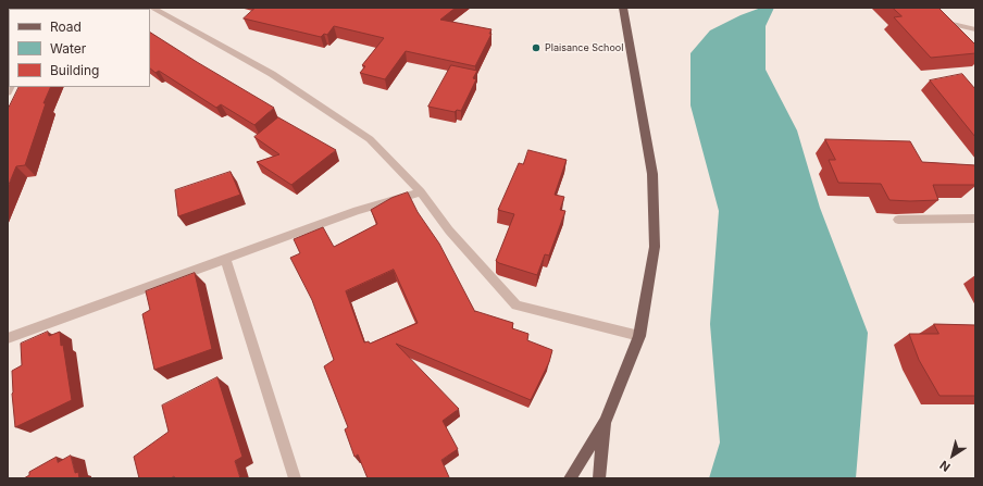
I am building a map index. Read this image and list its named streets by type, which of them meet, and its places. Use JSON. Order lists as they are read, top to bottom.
{
  "places": ["Plaisance School"],
  "legend": ["Road", "Water", "Building"],
  "north": "bottom left"
}
